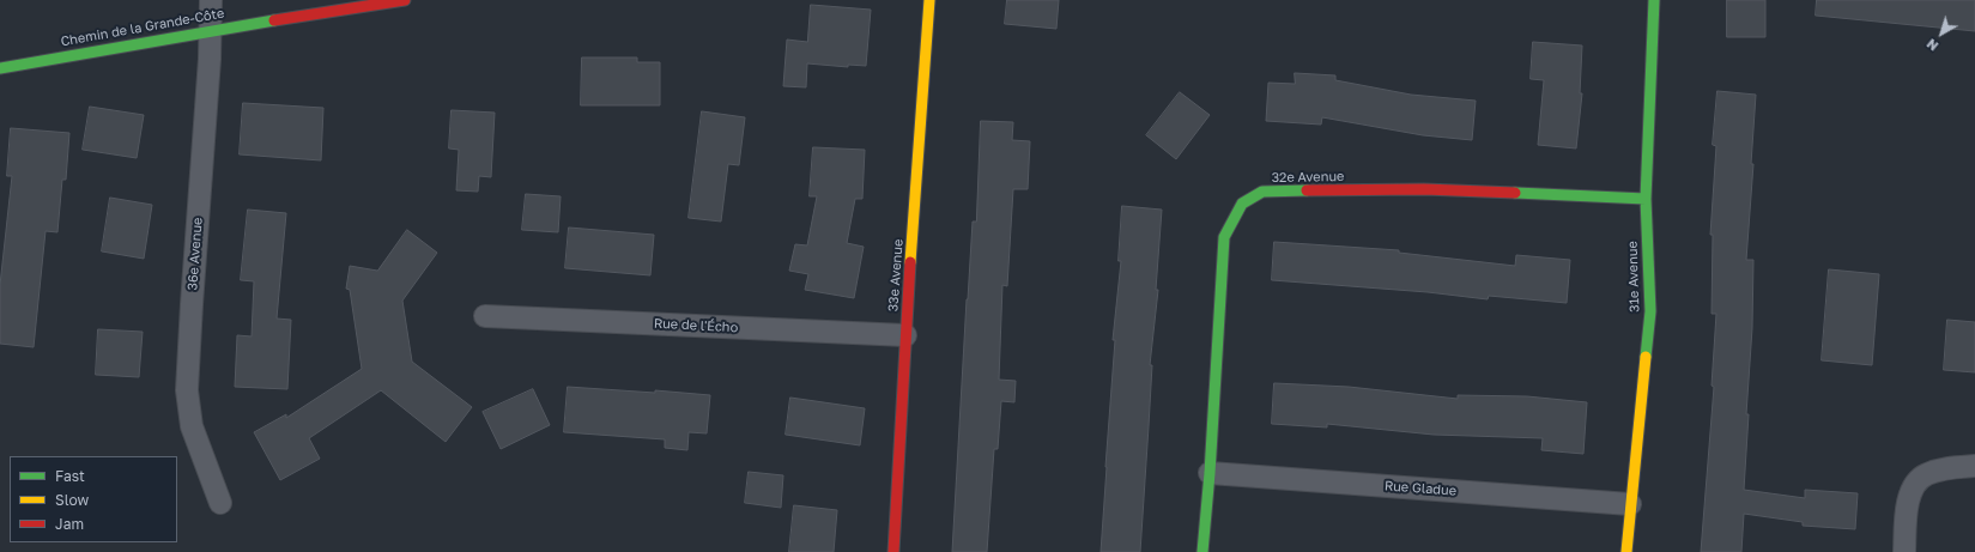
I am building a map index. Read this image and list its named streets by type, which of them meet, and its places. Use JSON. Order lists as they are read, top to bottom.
{
  "streets": {
    "street": [
      "Chemin de la Grande-Côte",
      "32e Avenue",
      "36e Avenue",
      "33e Avenue",
      "31e Avenue",
      "Rue de l'Écho",
      "Rue Gladue"
    ]
  },
  "crossings": [
    ["Chemin de la Grande-Côte", "36e Avenue"],
    ["32e Avenue", "31e Avenue"],
    ["32e Avenue", "Rue Gladue"],
    ["33e Avenue", "Rue de l'Écho"],
    ["31e Avenue", "Rue Gladue"]
  ],
  "legend": ["Fast", "Slow", "Jam"],
  "north": "bottom left"
}
